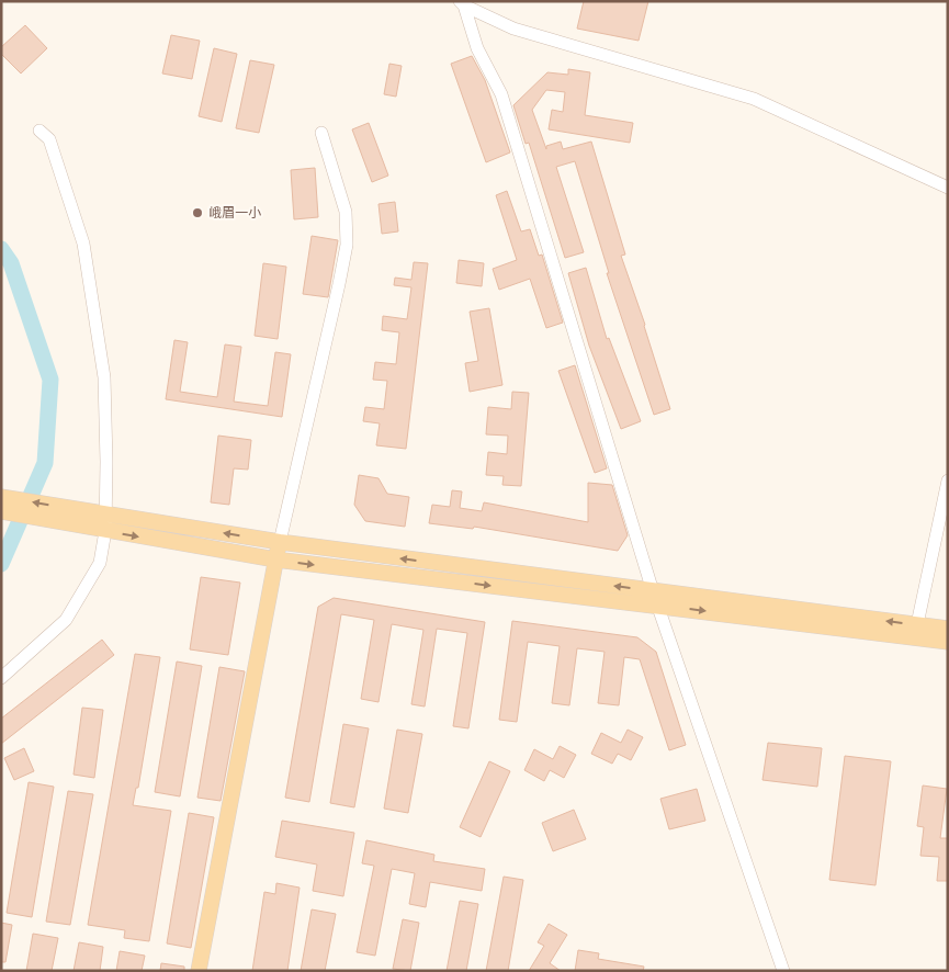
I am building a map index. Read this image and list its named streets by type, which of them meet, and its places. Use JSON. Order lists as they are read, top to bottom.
{
  "places": ["峨眉一小"]
}
